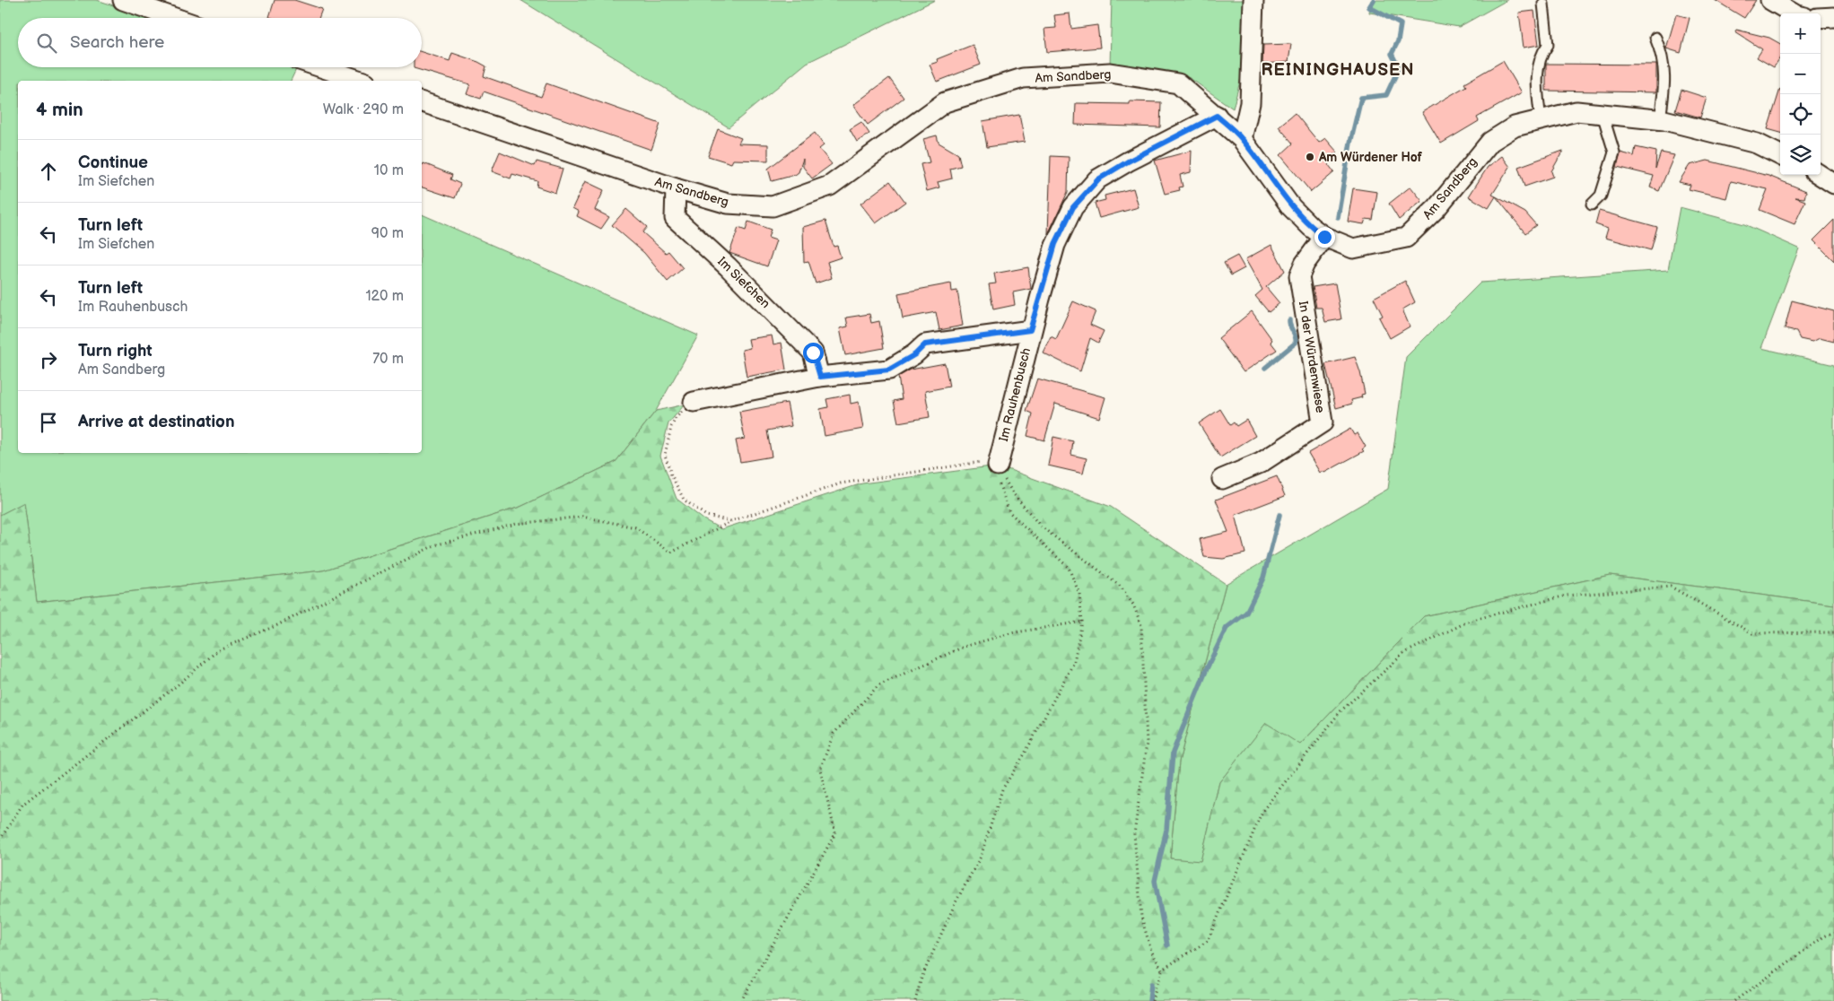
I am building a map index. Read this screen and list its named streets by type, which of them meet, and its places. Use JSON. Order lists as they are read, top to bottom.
{
  "streets": {
    "street": [
      "Am Sandberg",
      "Im Siefchen",
      "In der Würdenwiese",
      "Im Rauhenbusch"
    ]
  },
  "crossings": [
    ["Am Sandberg", "Im Siefchen"],
    ["Am Sandberg", "In der Würdenwiese"],
    ["Am Sandberg", "Im Rauhenbusch"]
  ],
  "districts": ["REININGHAUSEN"],
  "places": ["Am Würdener Hof"],
  "page": {
    "map_buttons": ["+", "−"],
    "search": "Search here",
    "heading": ["4 min", "Walk · 290 m"],
    "list": [
      ["Continue", "Im Siefchen", "10 m"],
      ["Turn left", "Im Siefchen", "90 m"],
      ["Turn left", "Im Rauhenbusch", "120 m"],
      ["Turn right", "Am Sandberg", "70 m"],
      "Arrive at destination"
    ]
  }
}
